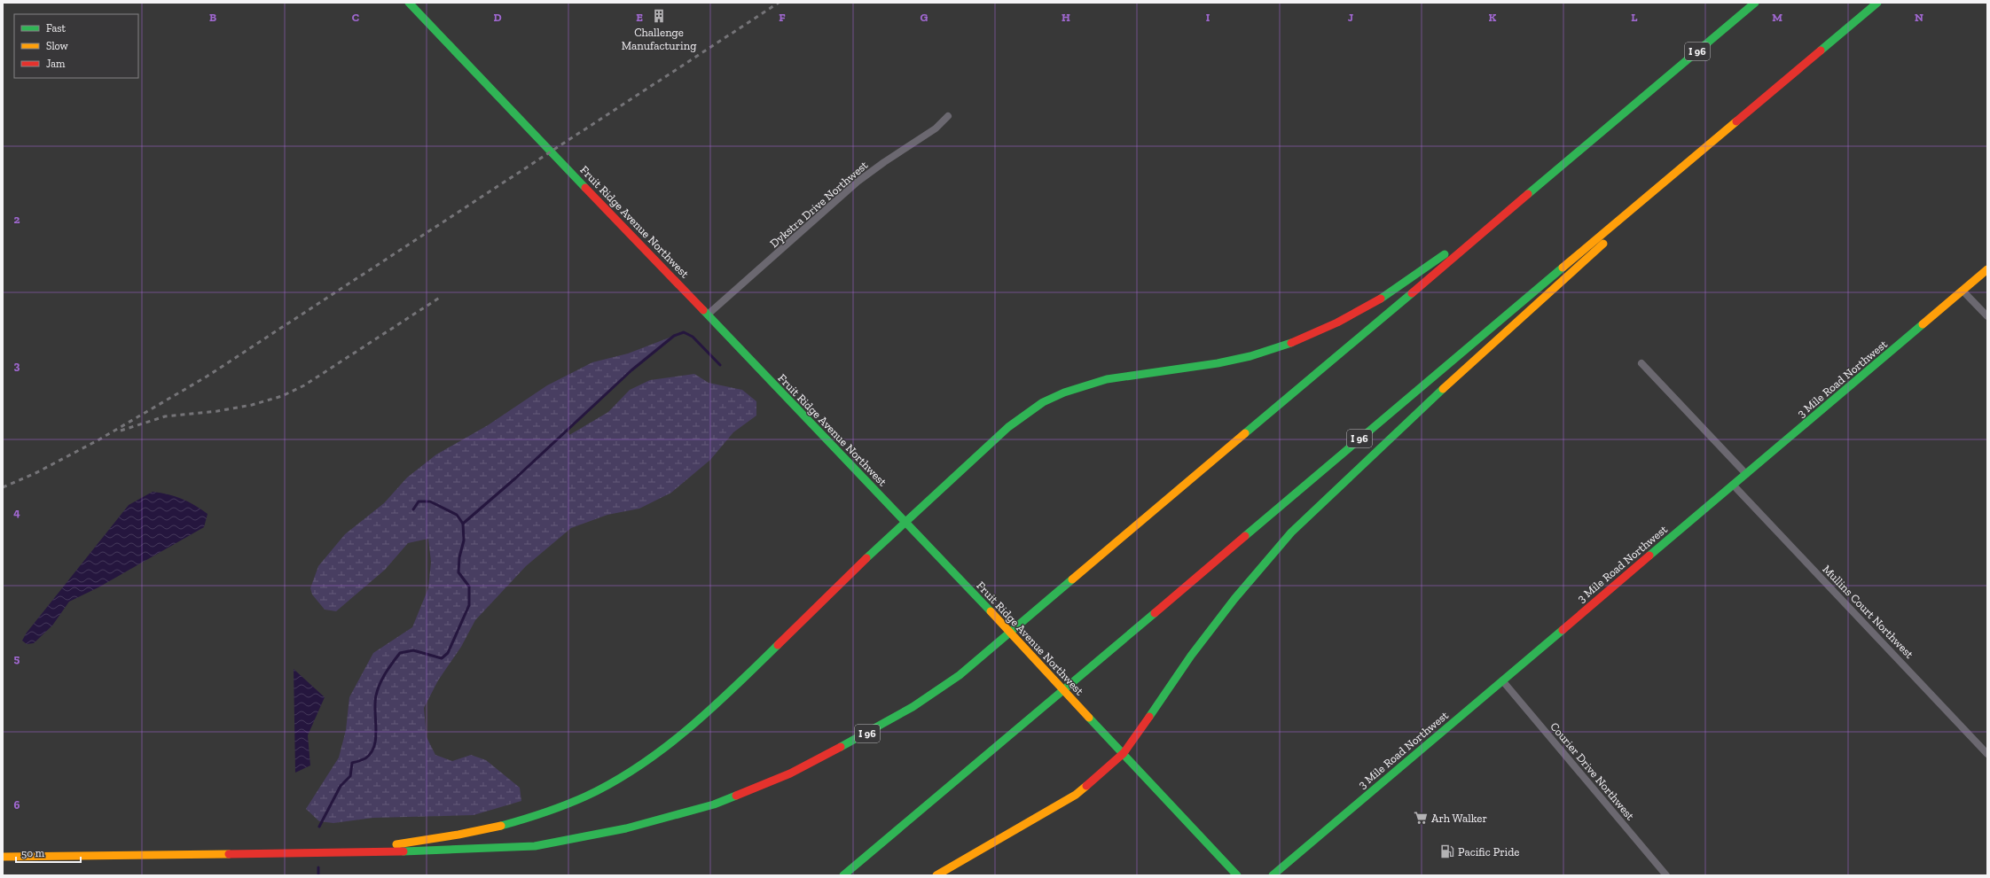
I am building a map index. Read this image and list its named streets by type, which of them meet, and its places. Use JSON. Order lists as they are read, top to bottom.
{
  "streets": {
    "main road": ["I 96", "Fruit Ridge Avenue Northwest", "3 Mile Road Northwest"],
    "street": ["Dykstra Drive Northwest", "Mullins Court Northwest", "Courier Drive Northwest"]
  },
  "crossings": [
    ["Dykstra Drive Northwest", "Fruit Ridge Avenue Northwest"],
    ["3 Mile Road Northwest", "Mullins Court Northwest"],
    ["3 Mile Road Northwest", "Courier Drive Northwest"]
  ],
  "places": {
    "building": ["Challenge Manufacturing"],
    "supermarket": ["Arh Walker"],
    "fuel station": ["Pacific Pride"]
  },
  "legend": ["Fast", "Slow", "Jam"],
  "scale_bar": "50 m",
  "grid": {
    "columns": [
      "B",
      "C",
      "D",
      "E",
      "F",
      "G",
      "H",
      "I",
      "J",
      "K",
      "L",
      "M",
      "N"
    ],
    "rows": [
      "2",
      "3",
      "4",
      "5",
      "6"
    ]
  }
}
